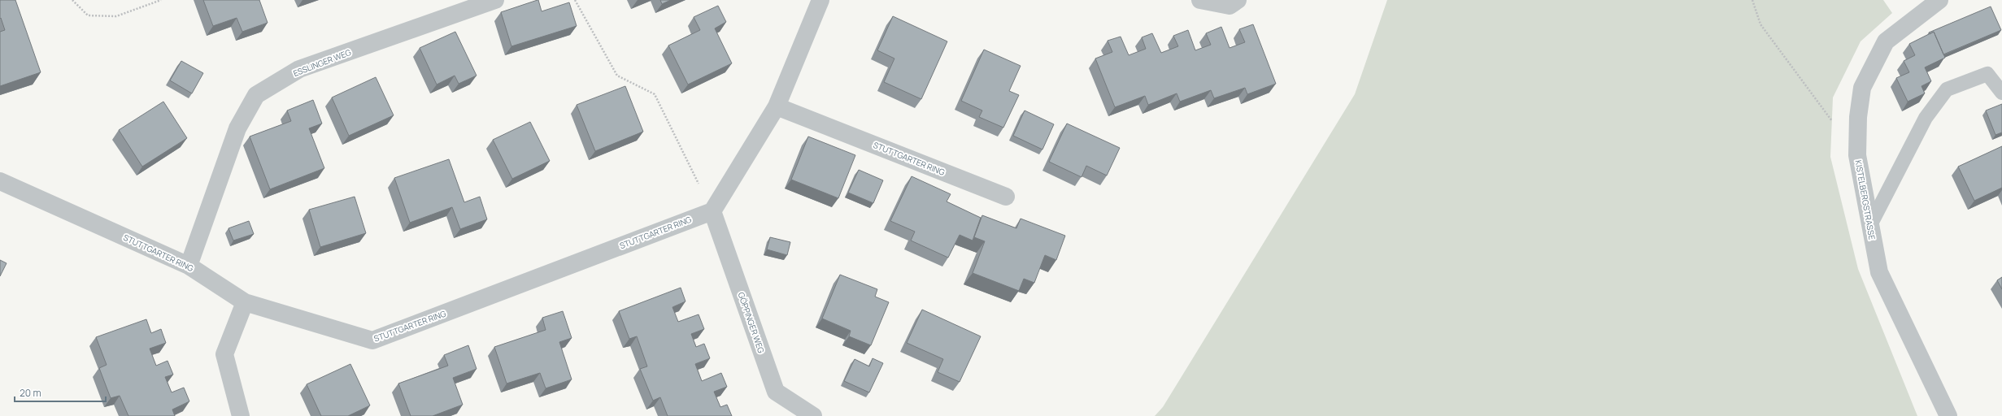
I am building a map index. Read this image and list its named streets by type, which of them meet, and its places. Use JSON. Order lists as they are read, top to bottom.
{
  "streets": {
    "street": [
      "ESSLINGER WEG",
      "STUTTGARTER RING",
      "KISTELBERGSTRASSE",
      "GÖPPINGER WEG"
    ]
  },
  "crossings": [
    ["ESSLINGER WEG", "STUTTGARTER RING"],
    ["STUTTGARTER RING", "GÖPPINGER WEG"]
  ],
  "scale_bar": "20 m"
}
